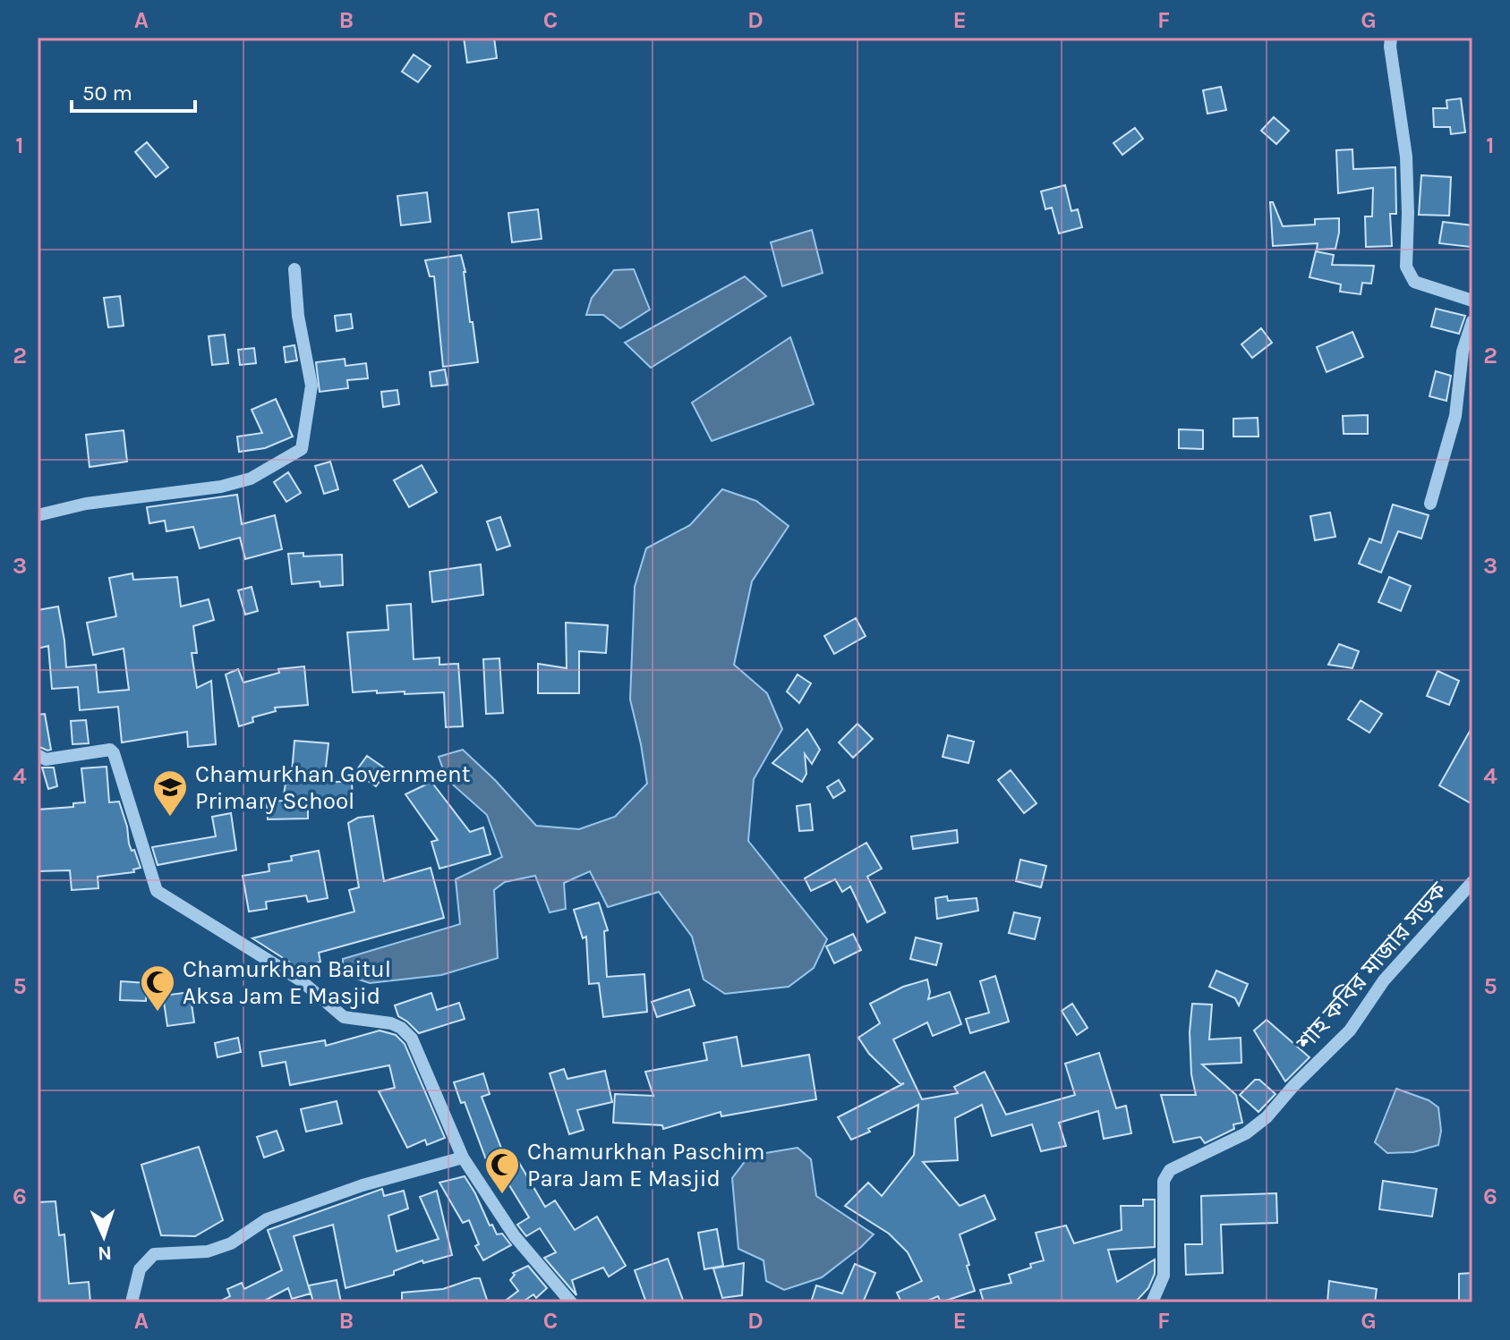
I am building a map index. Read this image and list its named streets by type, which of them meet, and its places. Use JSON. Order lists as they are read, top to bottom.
{
  "streets": {
    "street": ["শাহ কবির মাজার সড়ক"]
  },
  "places": {
    "school or university": ["Chamurkhan Government Primary School"],
    "mosque": ["Chamurkhan Baitul Aksa Jam E Masjid", "Chamurkhan Paschim Para Jam E Masjid"]
  },
  "scale_bar": "50 m",
  "north": "bottom",
  "grid": {
    "columns": [
      "A",
      "B",
      "C",
      "D",
      "E",
      "F",
      "G"
    ],
    "rows": [
      "1",
      "2",
      "3",
      "4",
      "5",
      "6"
    ]
  }
}
